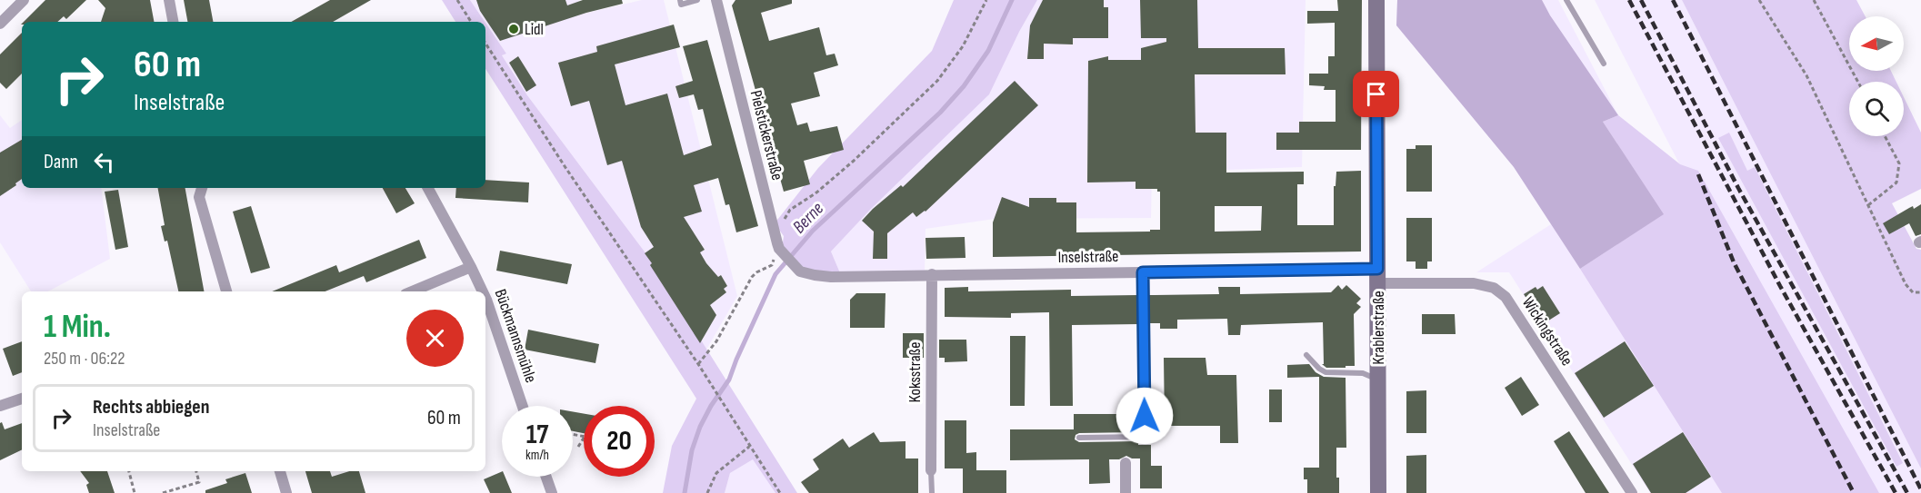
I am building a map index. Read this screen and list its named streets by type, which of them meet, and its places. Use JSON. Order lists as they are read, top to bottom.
{
  "streets": {
    "street": [
      "Pielstickerstraße",
      "Inselstraße",
      "Krablerstraße",
      "Wickingstraße",
      "Bückmannsmühle",
      "Koksstraße"
    ]
  },
  "crossings": [
    ["Pielstickerstraße", "Inselstraße"],
    ["Inselstraße", "Krablerstraße"],
    ["Inselstraße", "Wickingstraße"],
    ["Inselstraße", "Koksstraße"],
    ["Krablerstraße", "Wickingstraße"]
  ],
  "water": ["Berne"],
  "places": ["Lidl"],
  "north": "left",
  "page": {
    "turn": ["60 m", "Inselstraße"],
    "then": "Dann",
    "heading": ["1 Min.", "250 m · 06:22"],
    "list": [
      {
        "name": "Rechts abbiegen",
        "note": "Inselstraße",
        "value": "60 m"
      }
    ],
    "speed": "17 km/h",
    "limit": "20"
  }
}
